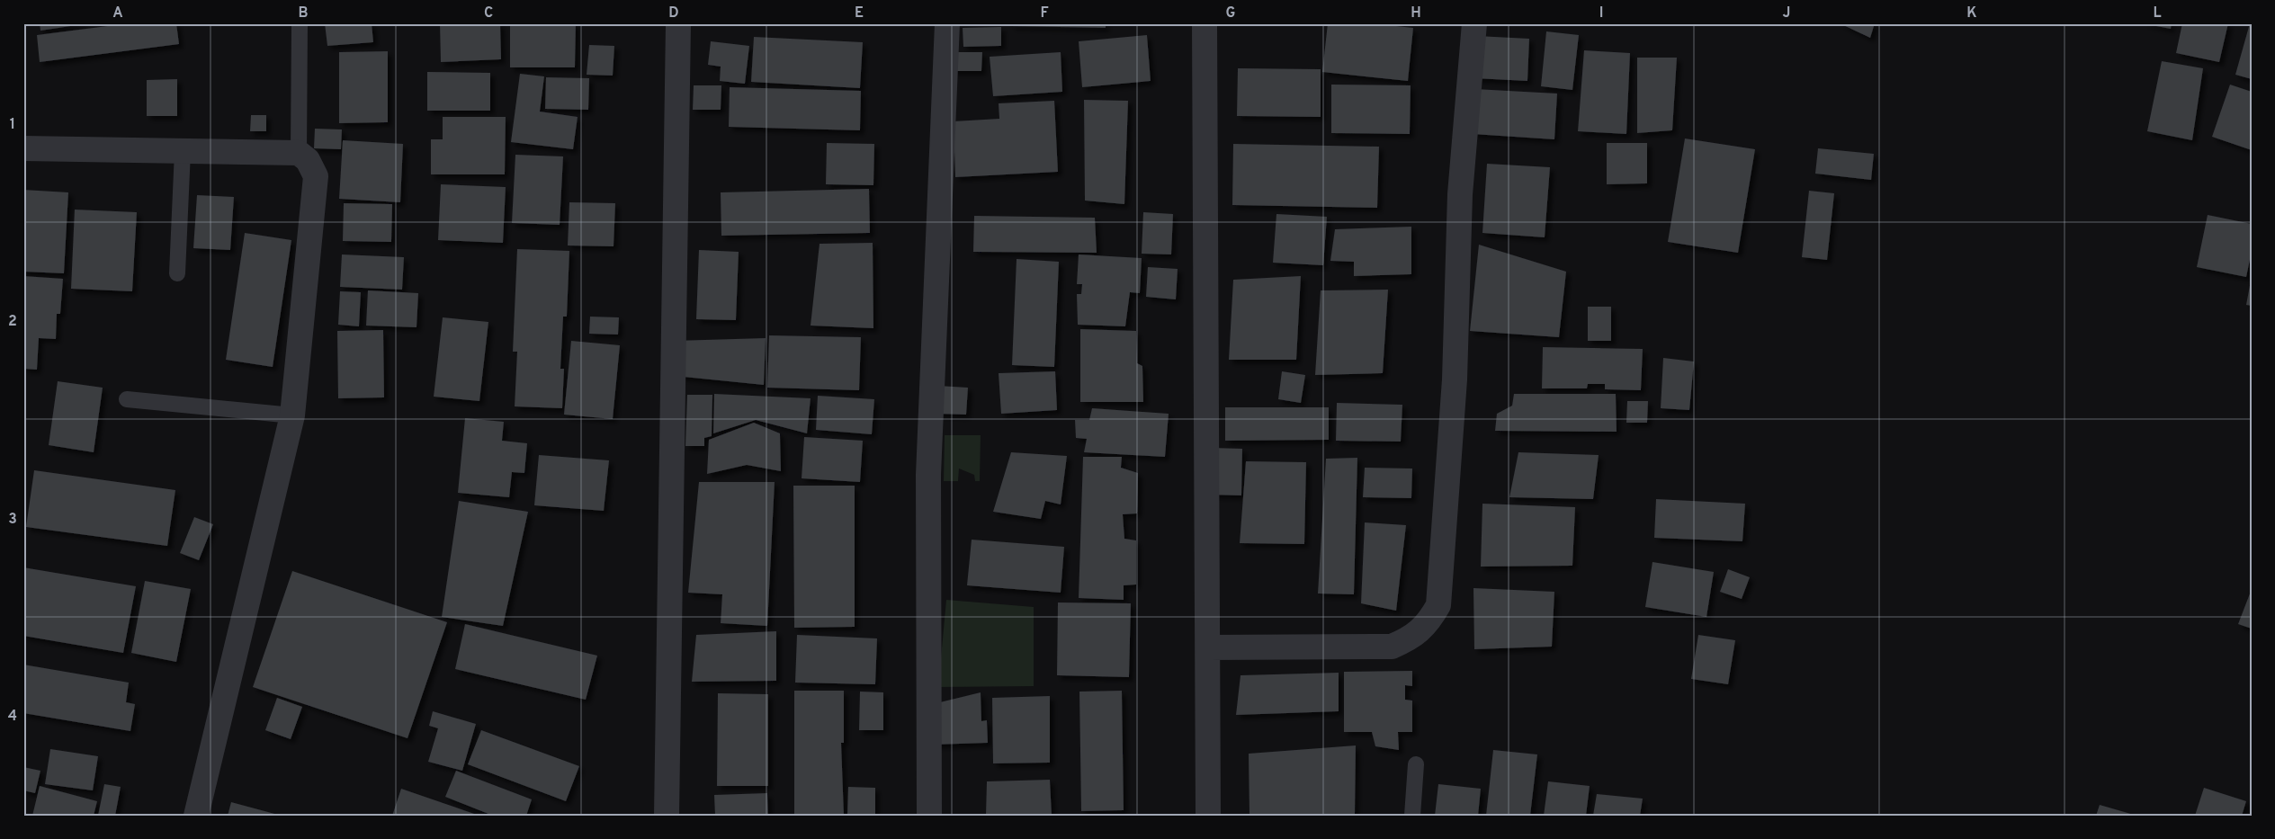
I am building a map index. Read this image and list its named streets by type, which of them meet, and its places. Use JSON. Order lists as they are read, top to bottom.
{
  "grid": {
    "columns": [
      "A",
      "B",
      "C",
      "D",
      "E",
      "F",
      "G",
      "H",
      "I",
      "J",
      "K",
      "L"
    ],
    "rows": [
      "1",
      "2",
      "3",
      "4"
    ]
  }
}
